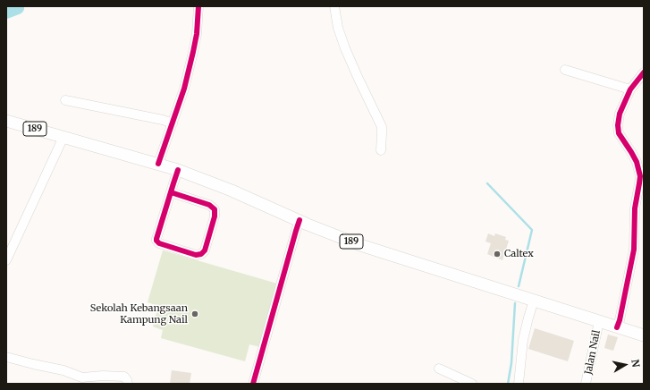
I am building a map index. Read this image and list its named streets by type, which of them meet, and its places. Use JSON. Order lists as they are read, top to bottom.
{
  "streets": {
    "main road": ["189"],
    "street": ["Jalan Nail"]
  },
  "crossings": [
    ["189", "Jalan Nail"]
  ],
  "places": ["Caltex", "Sekolah Kebangsaan Kampung Nail"],
  "north": "right"
}
